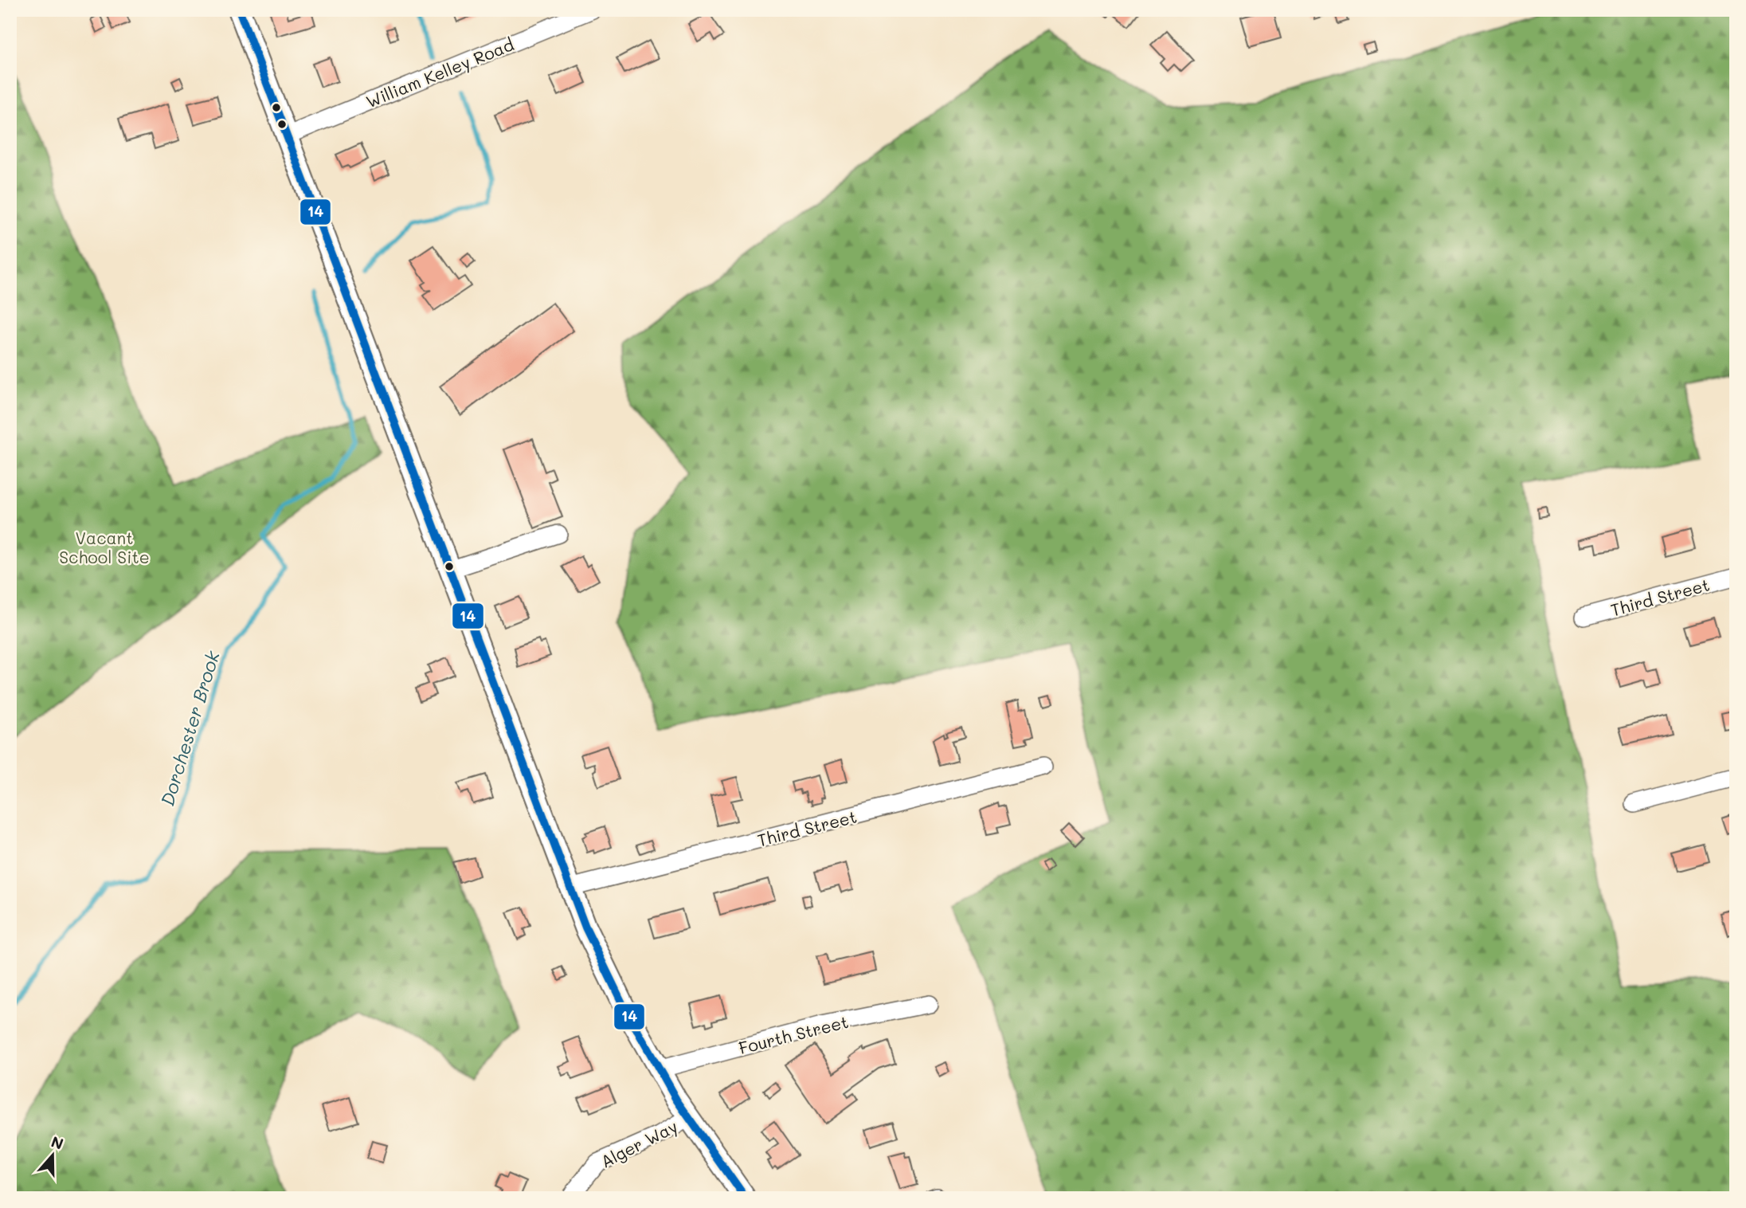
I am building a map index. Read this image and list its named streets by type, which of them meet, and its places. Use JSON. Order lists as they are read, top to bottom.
{
  "streets": {
    "street": [
      "William Kelley Road",
      "Third Street",
      "Fourth Street",
      "Alger Way"
    ]
  },
  "water": ["Dorchester Brook"],
  "parks": ["Vacant School Site"],
  "lines": ["transit line 14"],
  "north": "top"
}
